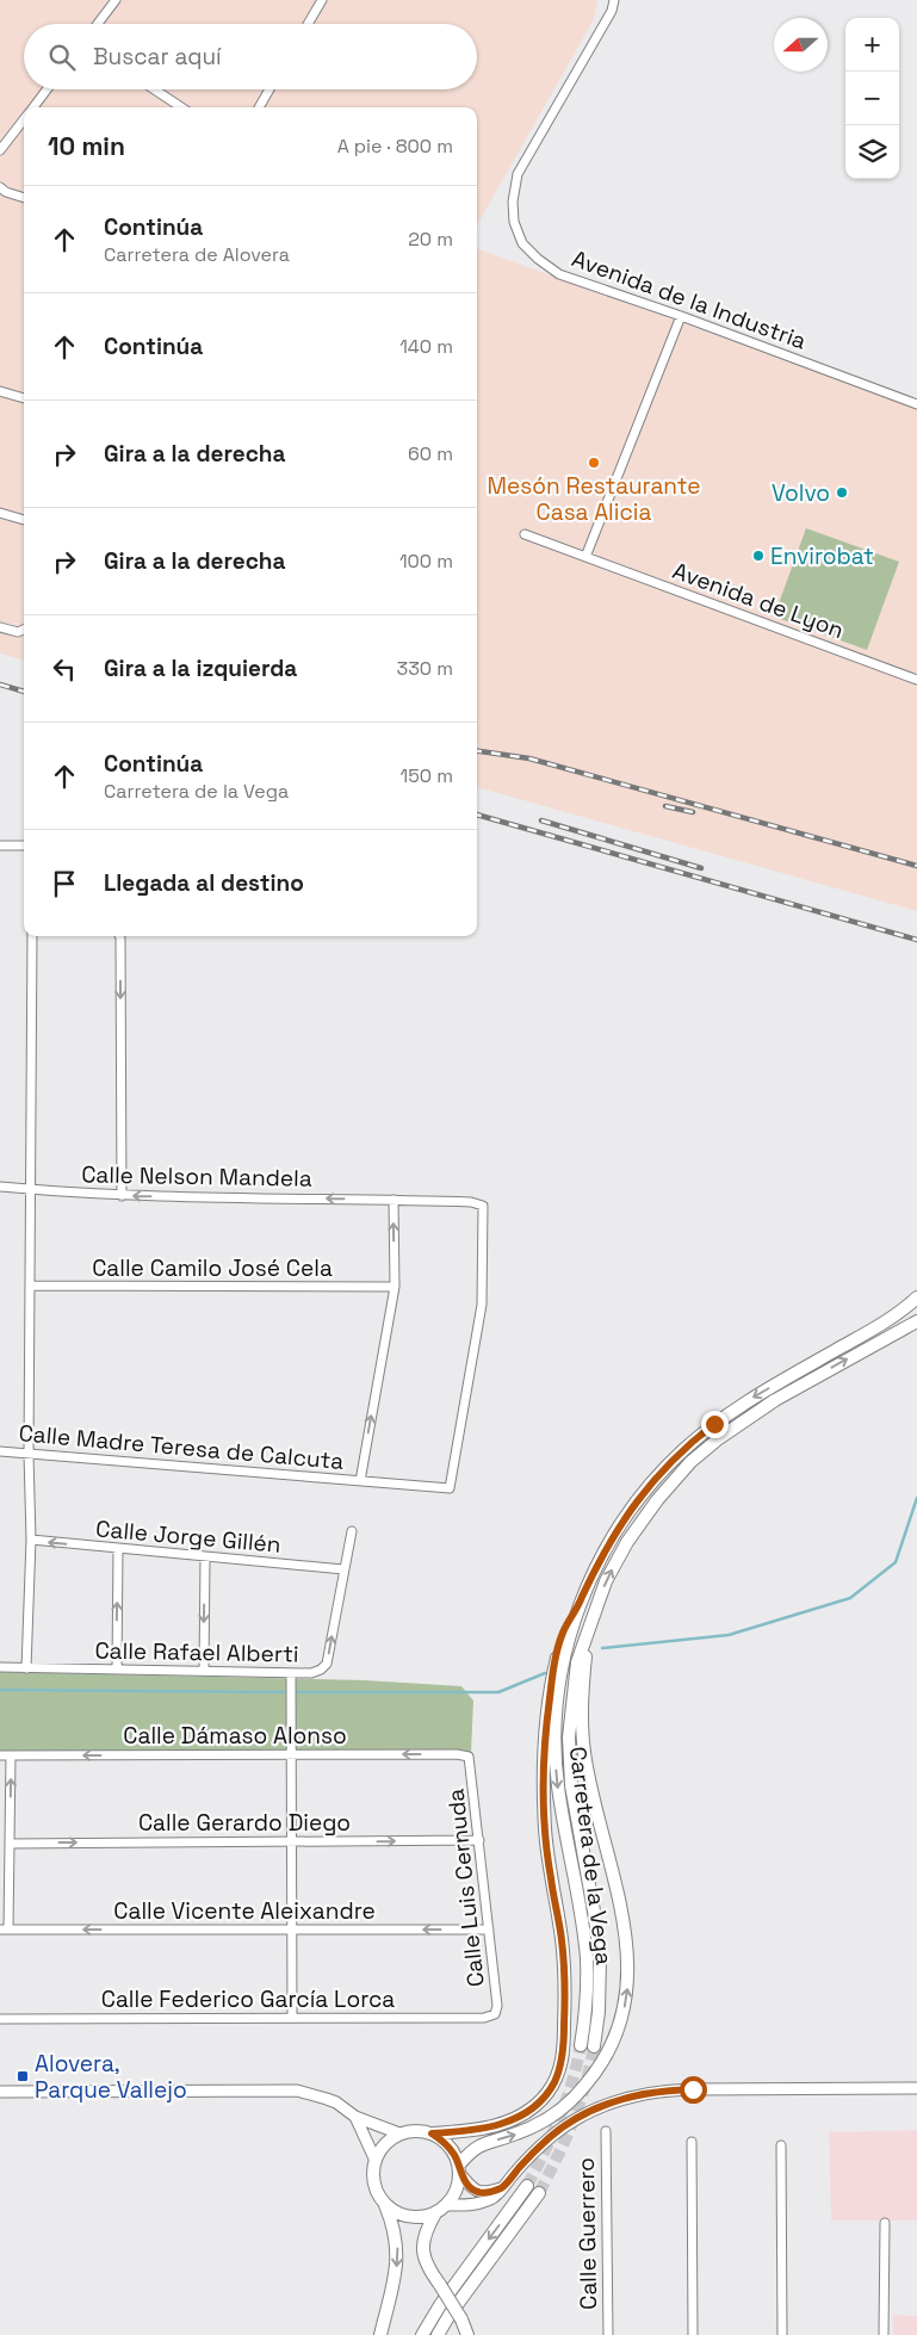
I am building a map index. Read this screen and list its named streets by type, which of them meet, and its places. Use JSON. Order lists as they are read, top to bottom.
{
  "streets": {
    "main road": ["Carretera de la Vega"],
    "street": [
      "Avenida de la Industria",
      "Avenida de Lyon",
      "Calle Nelson Mandela",
      "Calle Camilo José Cela",
      "Calle Madre Teresa de Calcuta",
      "Calle Jorge Gillén",
      "Calle Rafael Alberti",
      "Calle Dámaso Alonso",
      "Calle Gerardo Diego",
      "Calle Luis Cernuda",
      "Calle Vicente Aleixandre",
      "Calle Federico García Lorca",
      "Calle Guerrero"
    ]
  },
  "crossings": [
    ["Calle Nelson Mandela", "Calle Madre Teresa de Calcuta"],
    ["Calle Jorge Gillén", "Calle Rafael Alberti"],
    ["Calle Dámaso Alonso", "Calle Luis Cernuda"],
    ["Calle Gerardo Diego", "Calle Luis Cernuda"],
    ["Calle Luis Cernuda", "Calle Vicente Aleixandre"],
    ["Calle Luis Cernuda", "Calle Federico García Lorca"]
  ],
  "one_way": ["Calle Dámaso Alonso", "Calle Gerardo Diego", "Calle Vicente Aleixandre"],
  "places": {
    "other": ["Mesón Restaurante Casa Alicia", "Volvo", "Envirobat"],
    "transit": ["Alovera, Parque Vallejo"]
  },
  "north": "left",
  "page": {
    "map_buttons": ["+", "−"],
    "search": "Buscar aquí",
    "heading": ["10 min", "A pie · 800 m"],
    "list": [
      ["Continúa", "Carretera de Alovera", "20 m"],
      ["Continúa", "140 m"],
      ["Gira a la derecha", "60 m"],
      ["Gira a la derecha", "100 m"],
      ["Gira a la izquierda", "330 m"],
      ["Continúa", "Carretera de la Vega", "150 m"],
      "Llegada al destino"
    ]
  }
}
